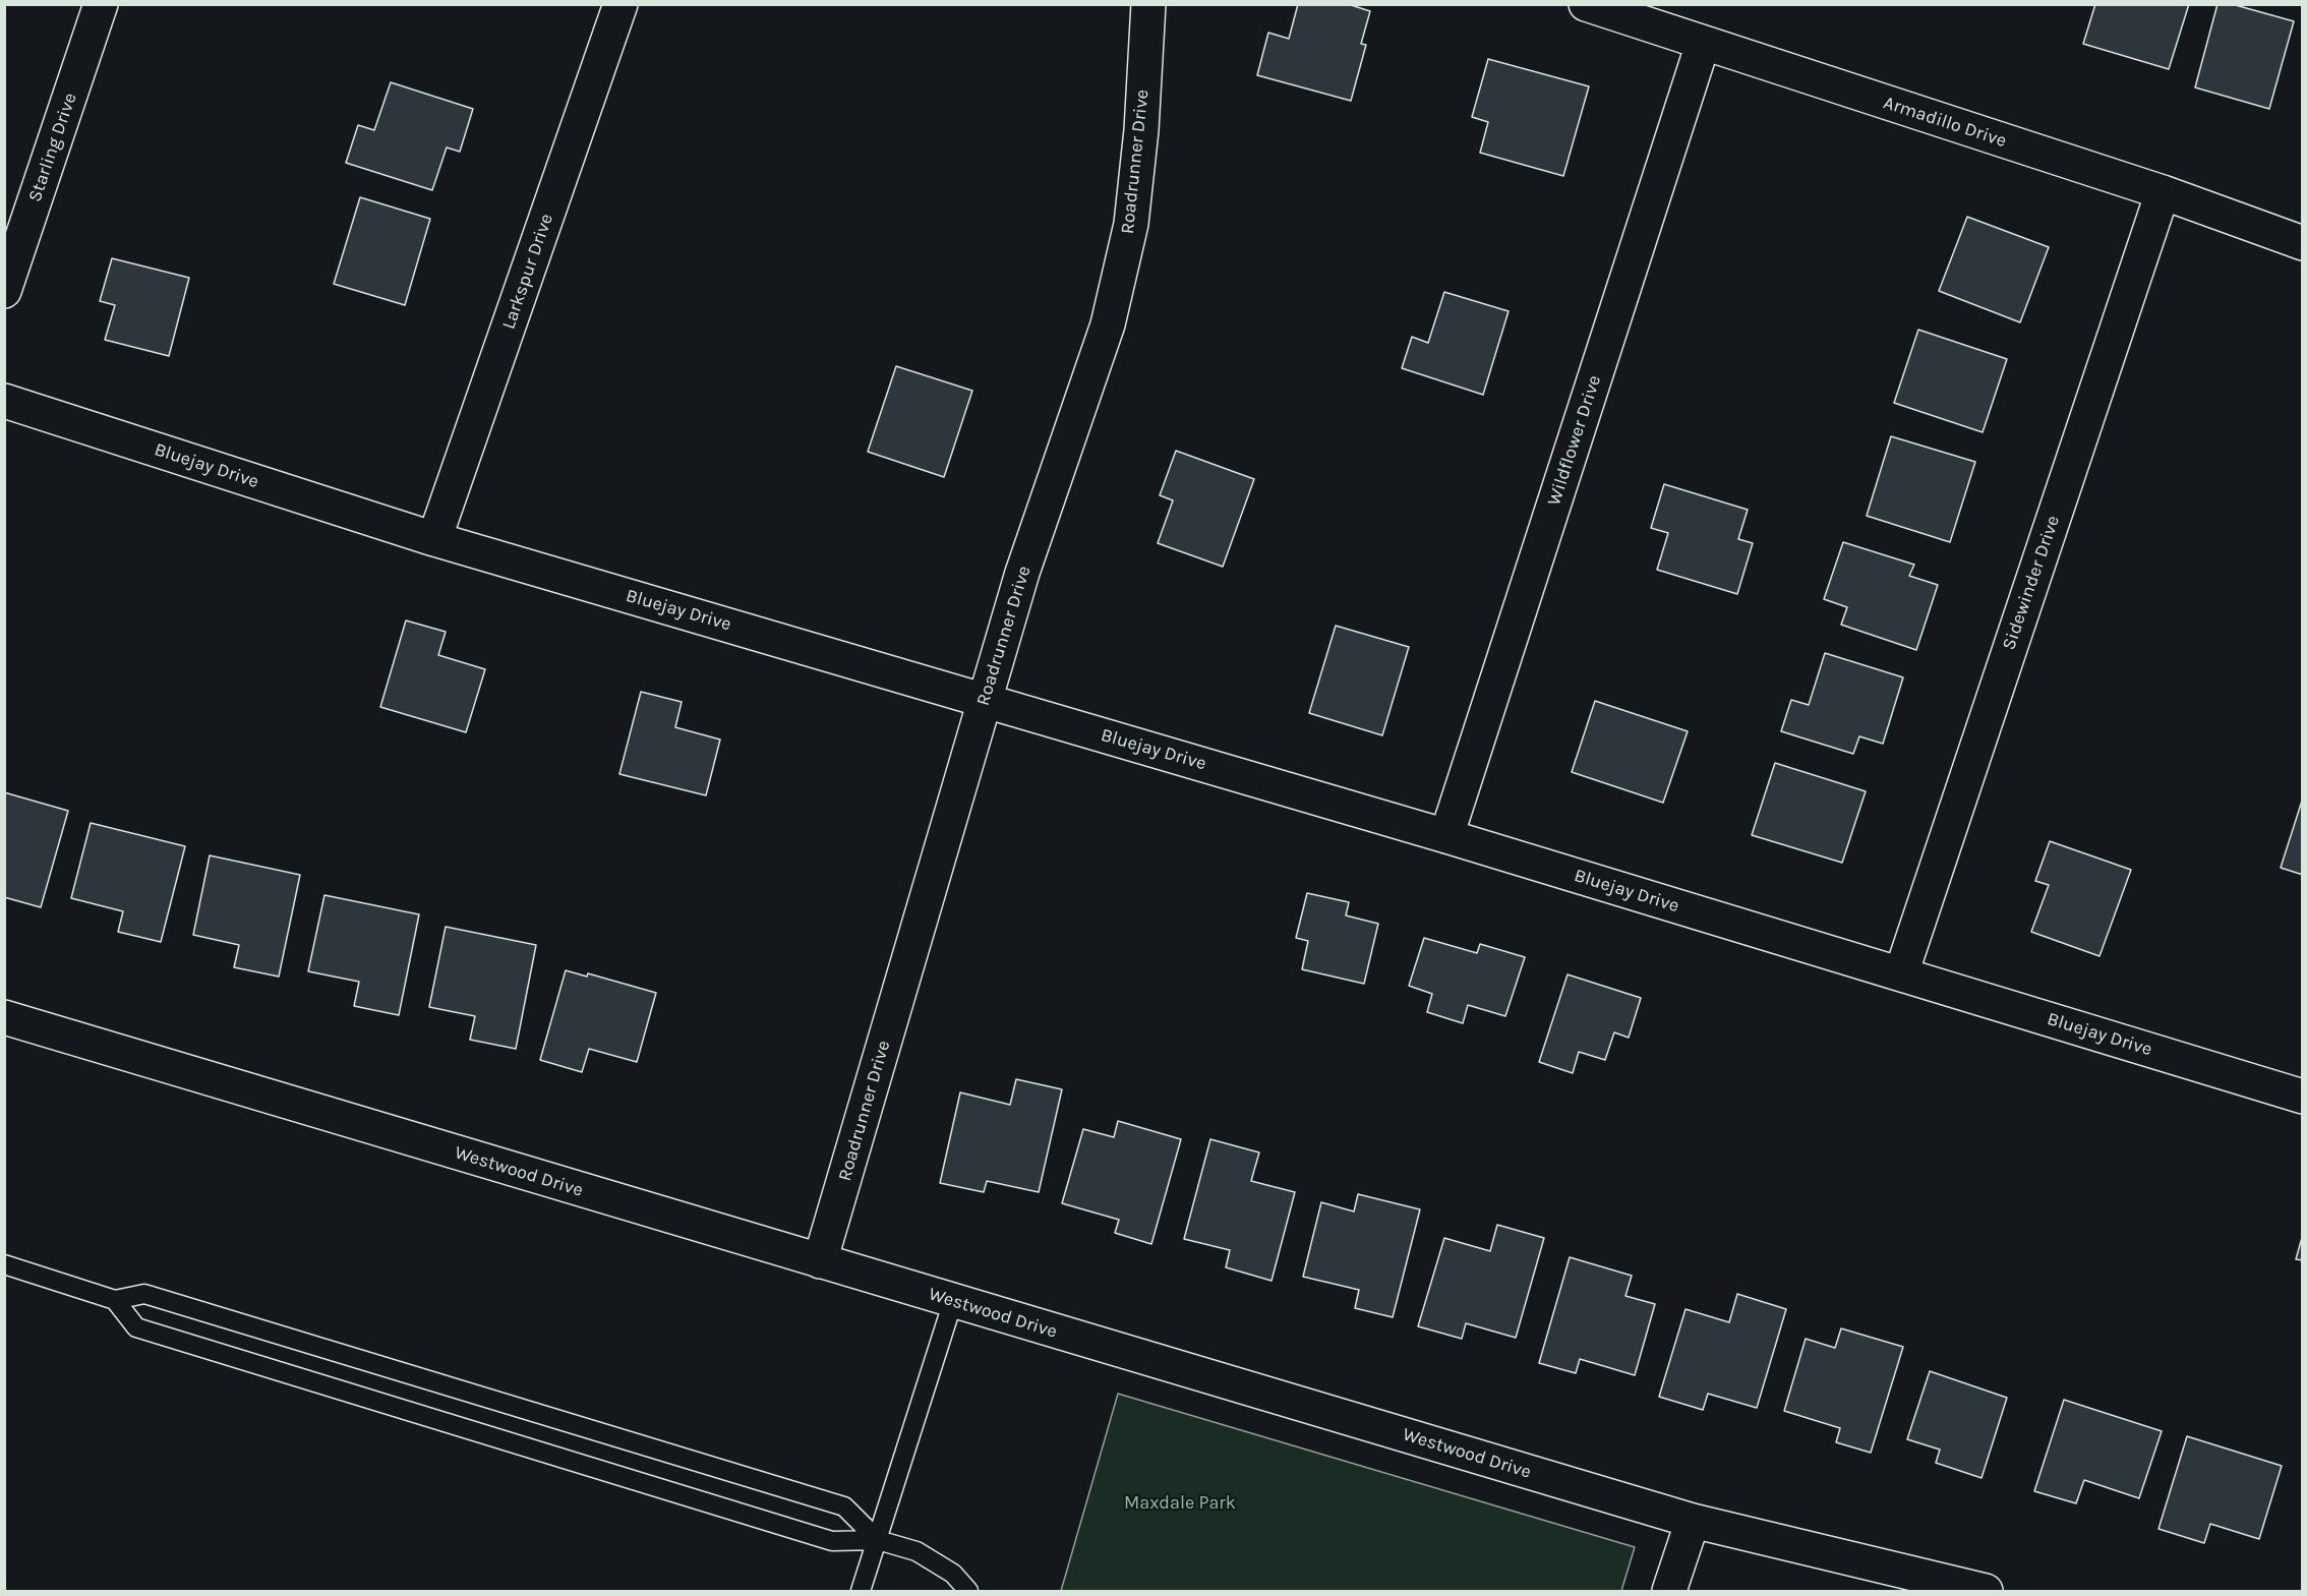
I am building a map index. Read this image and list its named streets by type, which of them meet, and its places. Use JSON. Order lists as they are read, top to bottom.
{
  "streets": {
    "street": [
      "Armadillo Drive",
      "Starling Drive",
      "Roadrunner Drive",
      "Larkspur Drive",
      "Wildflower Drive",
      "Bluejay Drive",
      "Sidewinder Drive",
      "Westwood Drive"
    ]
  },
  "crossings": [
    ["Armadillo Drive", "Wildflower Drive"],
    ["Armadillo Drive", "Sidewinder Drive"],
    ["Roadrunner Drive", "Bluejay Drive"],
    ["Roadrunner Drive", "Westwood Drive"],
    ["Larkspur Drive", "Bluejay Drive"],
    ["Wildflower Drive", "Bluejay Drive"],
    ["Bluejay Drive", "Sidewinder Drive"]
  ],
  "parks": ["Maxdale Park"]
}
